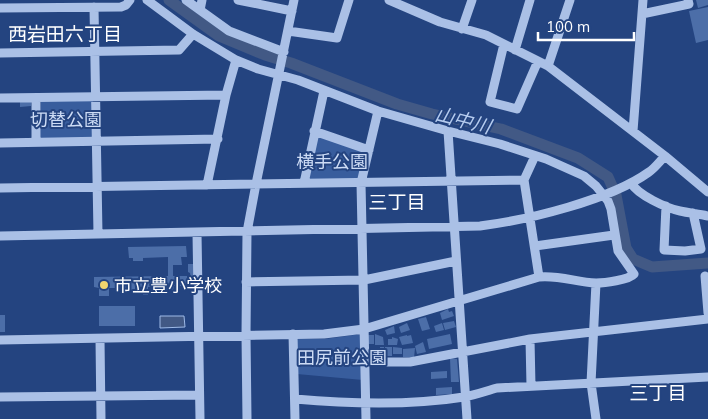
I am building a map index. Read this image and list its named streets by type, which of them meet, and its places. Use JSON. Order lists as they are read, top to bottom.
{
  "districts": ["西岩田六丁目", "三丁目", "三丁目"],
  "water": ["山中川"],
  "parks": ["切替公園", "横手公園", "田尻前公園"],
  "places": ["市立豊小学校"],
  "scale_bar": "100 m"
}
